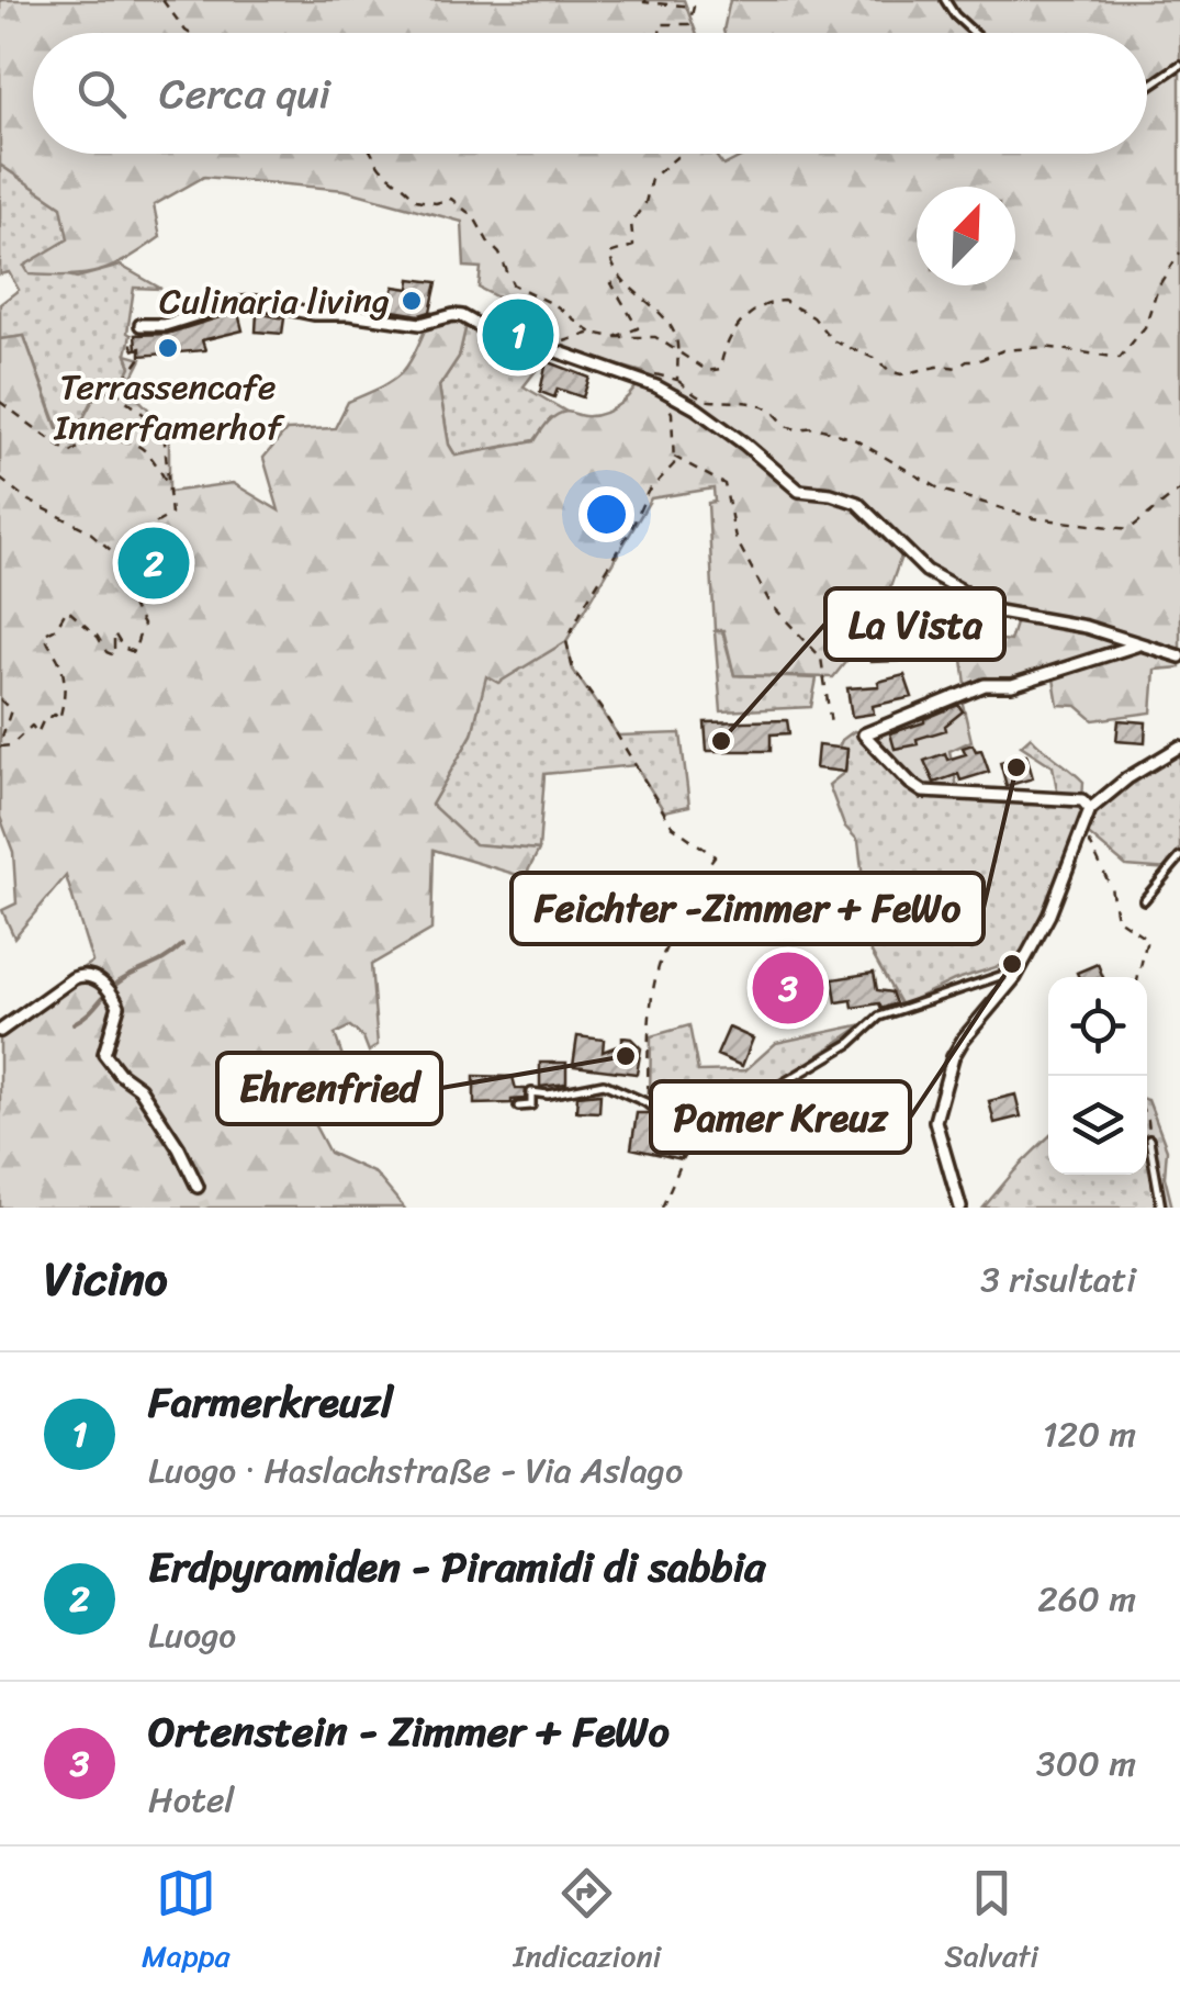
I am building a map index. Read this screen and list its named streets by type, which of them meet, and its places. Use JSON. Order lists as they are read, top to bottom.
{
  "places": [
    "Culinaria living",
    "Terrassencafe Innerfamerhof",
    "La Vista",
    "Feichter -Zimmer + FeWo",
    "Pamer Kreuz",
    "Ehrenfried"
  ],
  "north": "top right",
  "page": {
    "search": "Cerca qui",
    "pins": ["1", "2", "3"],
    "heading": ["Vicino", "3 risultati"],
    "list": [
      {
        "mark": "1",
        "name": "Farmerkreuzl",
        "note": "Luogo · Haslachstraße - Via Aslago",
        "value": "120 m"
      },
      {
        "mark": "2",
        "name": "Erdpyramiden - Piramidi di sabbia",
        "note": "Luogo",
        "value": "260 m"
      },
      {
        "mark": "3",
        "name": "Ortenstein - Zimmer + FeWo",
        "note": "Hotel",
        "value": "300 m"
      }
    ],
    "nav": ["Mappa", "Indicazioni", "Salvati"]
  }
}
